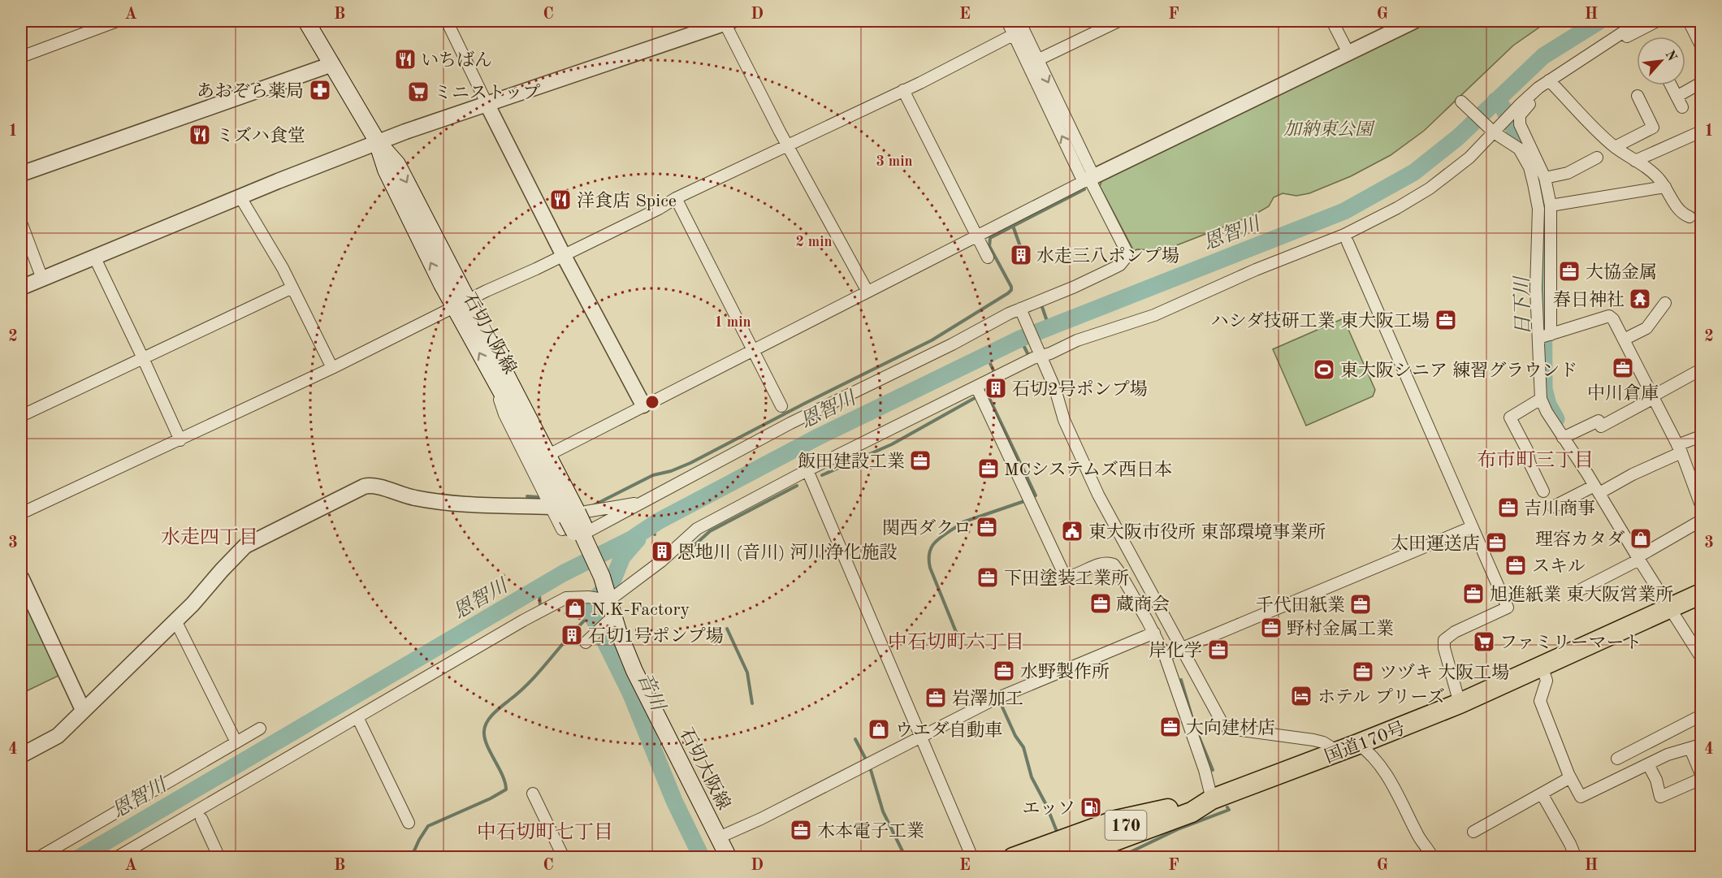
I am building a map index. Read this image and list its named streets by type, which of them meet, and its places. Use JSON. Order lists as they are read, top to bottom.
{
  "streets": {
    "highway": ["国道170号", "170"],
    "main road": ["石切大阪線"]
  },
  "districts": [
    "布市町三丁目",
    "水走四丁目",
    "中石切町六丁目",
    "中石切町七丁目"
  ],
  "water": ["恩智川", "日下川", "音川"],
  "parks": ["加納東公園"],
  "places": {
    "restaurant": ["いちばん", "ミズハ食堂", "洋食店 Spice"],
    "pharmacy": ["あおぞら薬局"],
    "supermarket": ["ミニストップ", "ファミリーマート"],
    "building": [
      "水走三八ポンプ場",
      "石切2号ポンプ場",
      "恩地川 (音川) 河川浄化施設",
      "石切1号ポンプ場"
    ],
    "office": [
      "大協金属",
      "ハシダ技研工業 東大阪工場",
      "中川倉庫",
      "飯田建設工業",
      "MCシステムズ西日本",
      "吉川商事",
      "関西ダクロ",
      "太田運送店",
      "スキル",
      "下田塗装工業所",
      "旭進紙業 東大阪営業所",
      "蔵商会",
      "千代田紙業",
      "野村金属工業",
      "岸化学",
      "水野製作所",
      "ツヅキ 大阪工場",
      "岩澤加工",
      "大向建材店",
      "木本電子工業"
    ],
    "temple": ["春日神社"],
    "sports": ["東大阪シニア 練習グラウンド"],
    "public building": ["東大阪市役所 東部環境事業所"],
    "shop": ["理容カタダ", "N.K-Factory", "ウエダ自動車"],
    "hotel": ["ホテル プリーズ"],
    "fuel station": ["エッソ"]
  },
  "north": "top right",
  "grid": {
    "columns": [
      "A",
      "B",
      "C",
      "D",
      "E",
      "F",
      "G",
      "H"
    ],
    "rows": [
      "1",
      "2",
      "3",
      "4"
    ]
  },
  "rings": ["3 min", "2 min", "1 min"]
}
